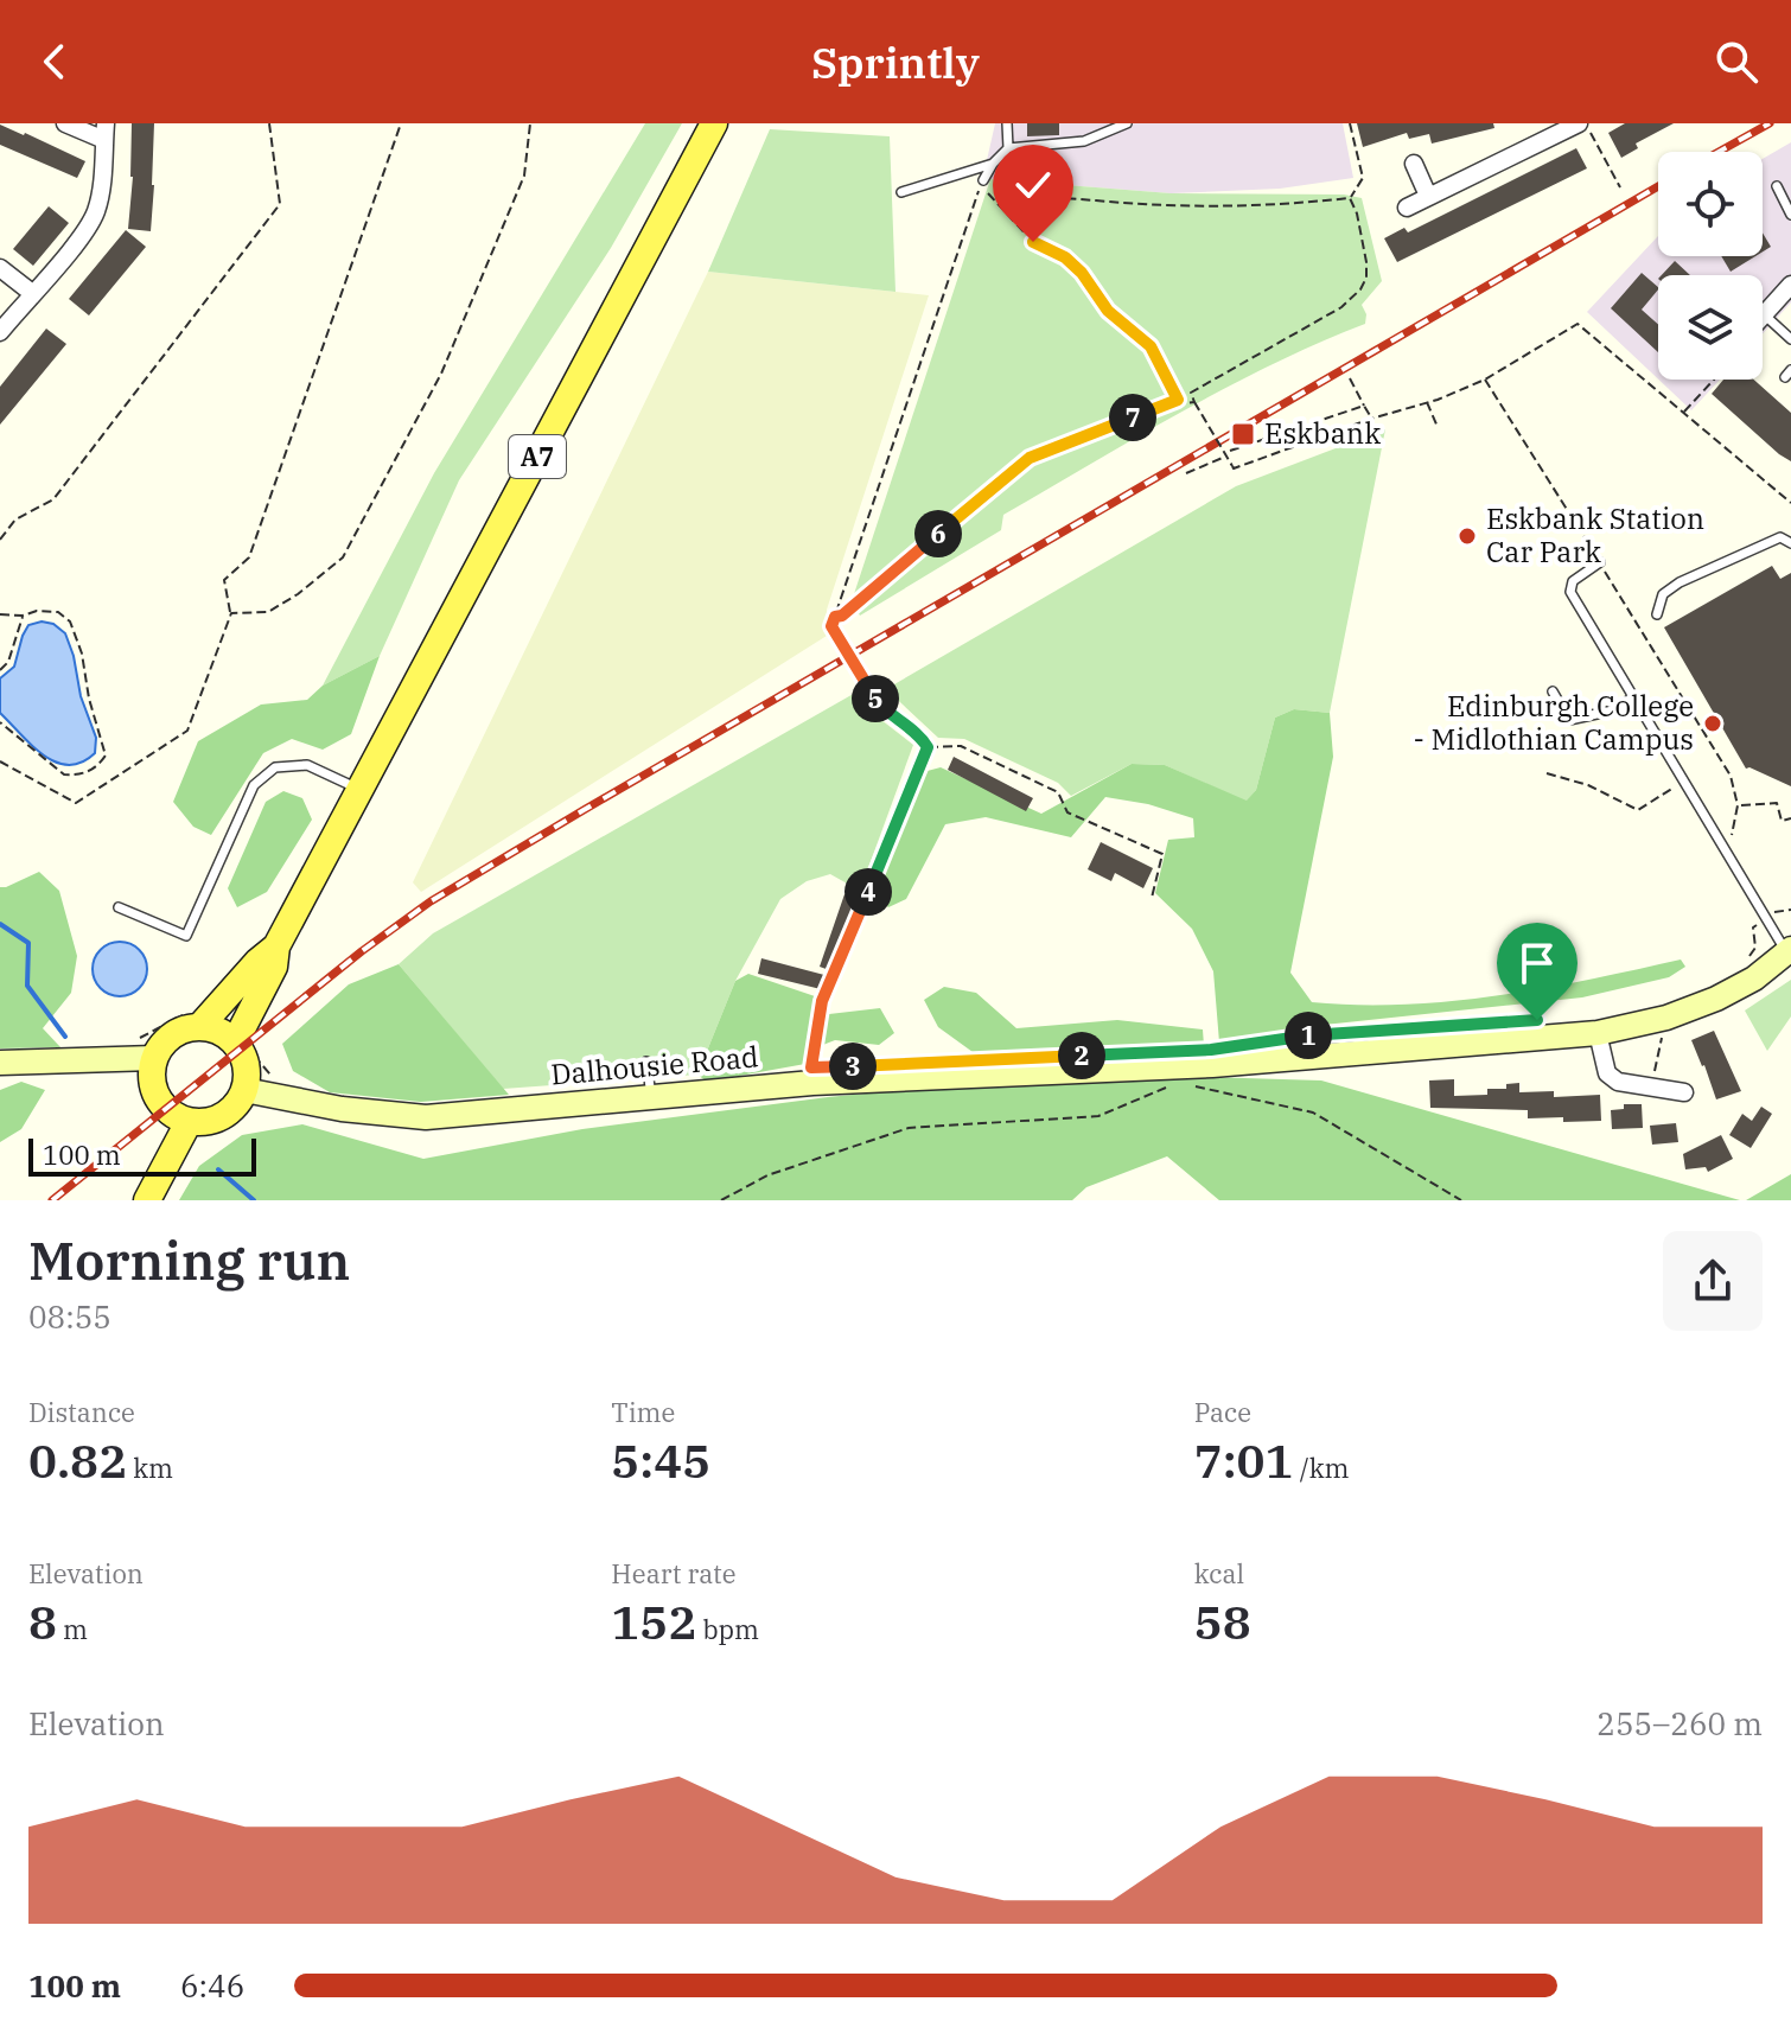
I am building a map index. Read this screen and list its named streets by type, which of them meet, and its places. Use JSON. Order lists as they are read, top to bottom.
{
  "streets": {
    "main road": ["A7", "Dalhousie Road"]
  },
  "crossings": [
    ["A7", "Dalhousie Road"]
  ],
  "places": {
    "transit": ["Eskbank"],
    "other": ["Eskbank Station Car Park", "Edinburgh College - Midlothian Campus"]
  },
  "scale_bar": "100 m",
  "page": {
    "header": "Sprintly",
    "pins": [
      "7",
      "6",
      "5",
      "4",
      "1",
      "2",
      "3"
    ],
    "scale": "100 m",
    "heading": ["Morning run", "08:55"],
    "stats": [
      ["Distance", "0.82 km"],
      ["Time", "5:45"],
      ["Pace", "7:01 /km"],
      ["Elevation", "8 m"],
      ["Heart rate", "152 bpm"],
      ["kcal", "58"]
    ],
    "chart": ["Elevation", "255–260 m"],
    "list": [
      {
        "name": "100 m",
        "note": "6:46"
      }
    ]
  }
}
